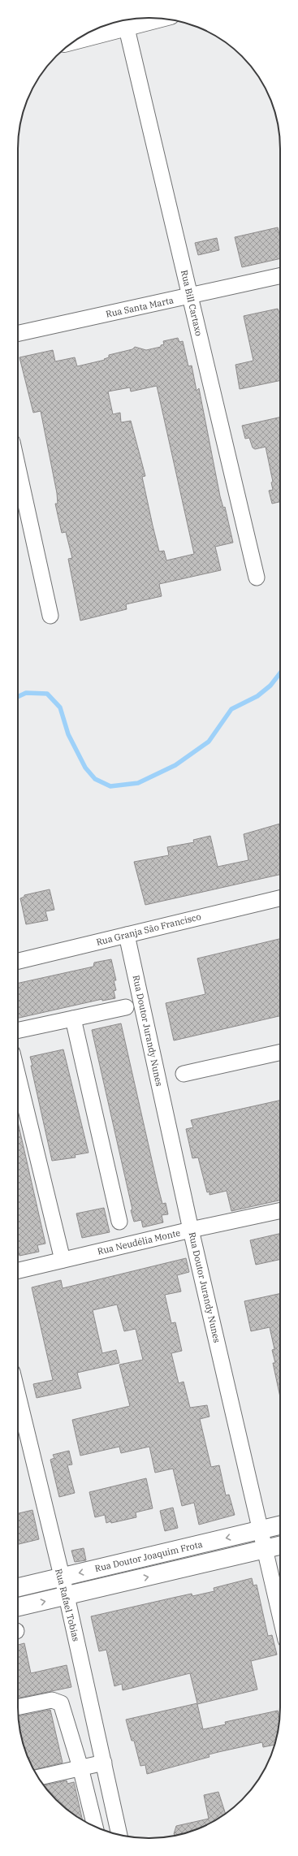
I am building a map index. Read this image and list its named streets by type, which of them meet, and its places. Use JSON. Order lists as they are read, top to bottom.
{
  "streets": {
    "main road": ["Rua Doutor Joaquim Frota"],
    "street": [
      "Rua Bill Cartaxo",
      "Rua Santa Marta",
      "Rua Granja São Francisco",
      "Rua Doutor Jurandy Nunes",
      "Rua Neudélia Monte",
      "Rua Rafael Tobias"
    ]
  },
  "crossings": [
    ["Rua Bill Cartaxo", "Rua Santa Marta"],
    ["Rua Granja São Francisco", "Rua Doutor Jurandy Nunes"],
    ["Rua Doutor Jurandy Nunes", "Rua Neudélia Monte"],
    ["Rua Doutor Jurandy Nunes", "Rua Doutor Joaquim Frota"],
    ["Rua Doutor Joaquim Frota", "Rua Rafael Tobias"]
  ]
}
